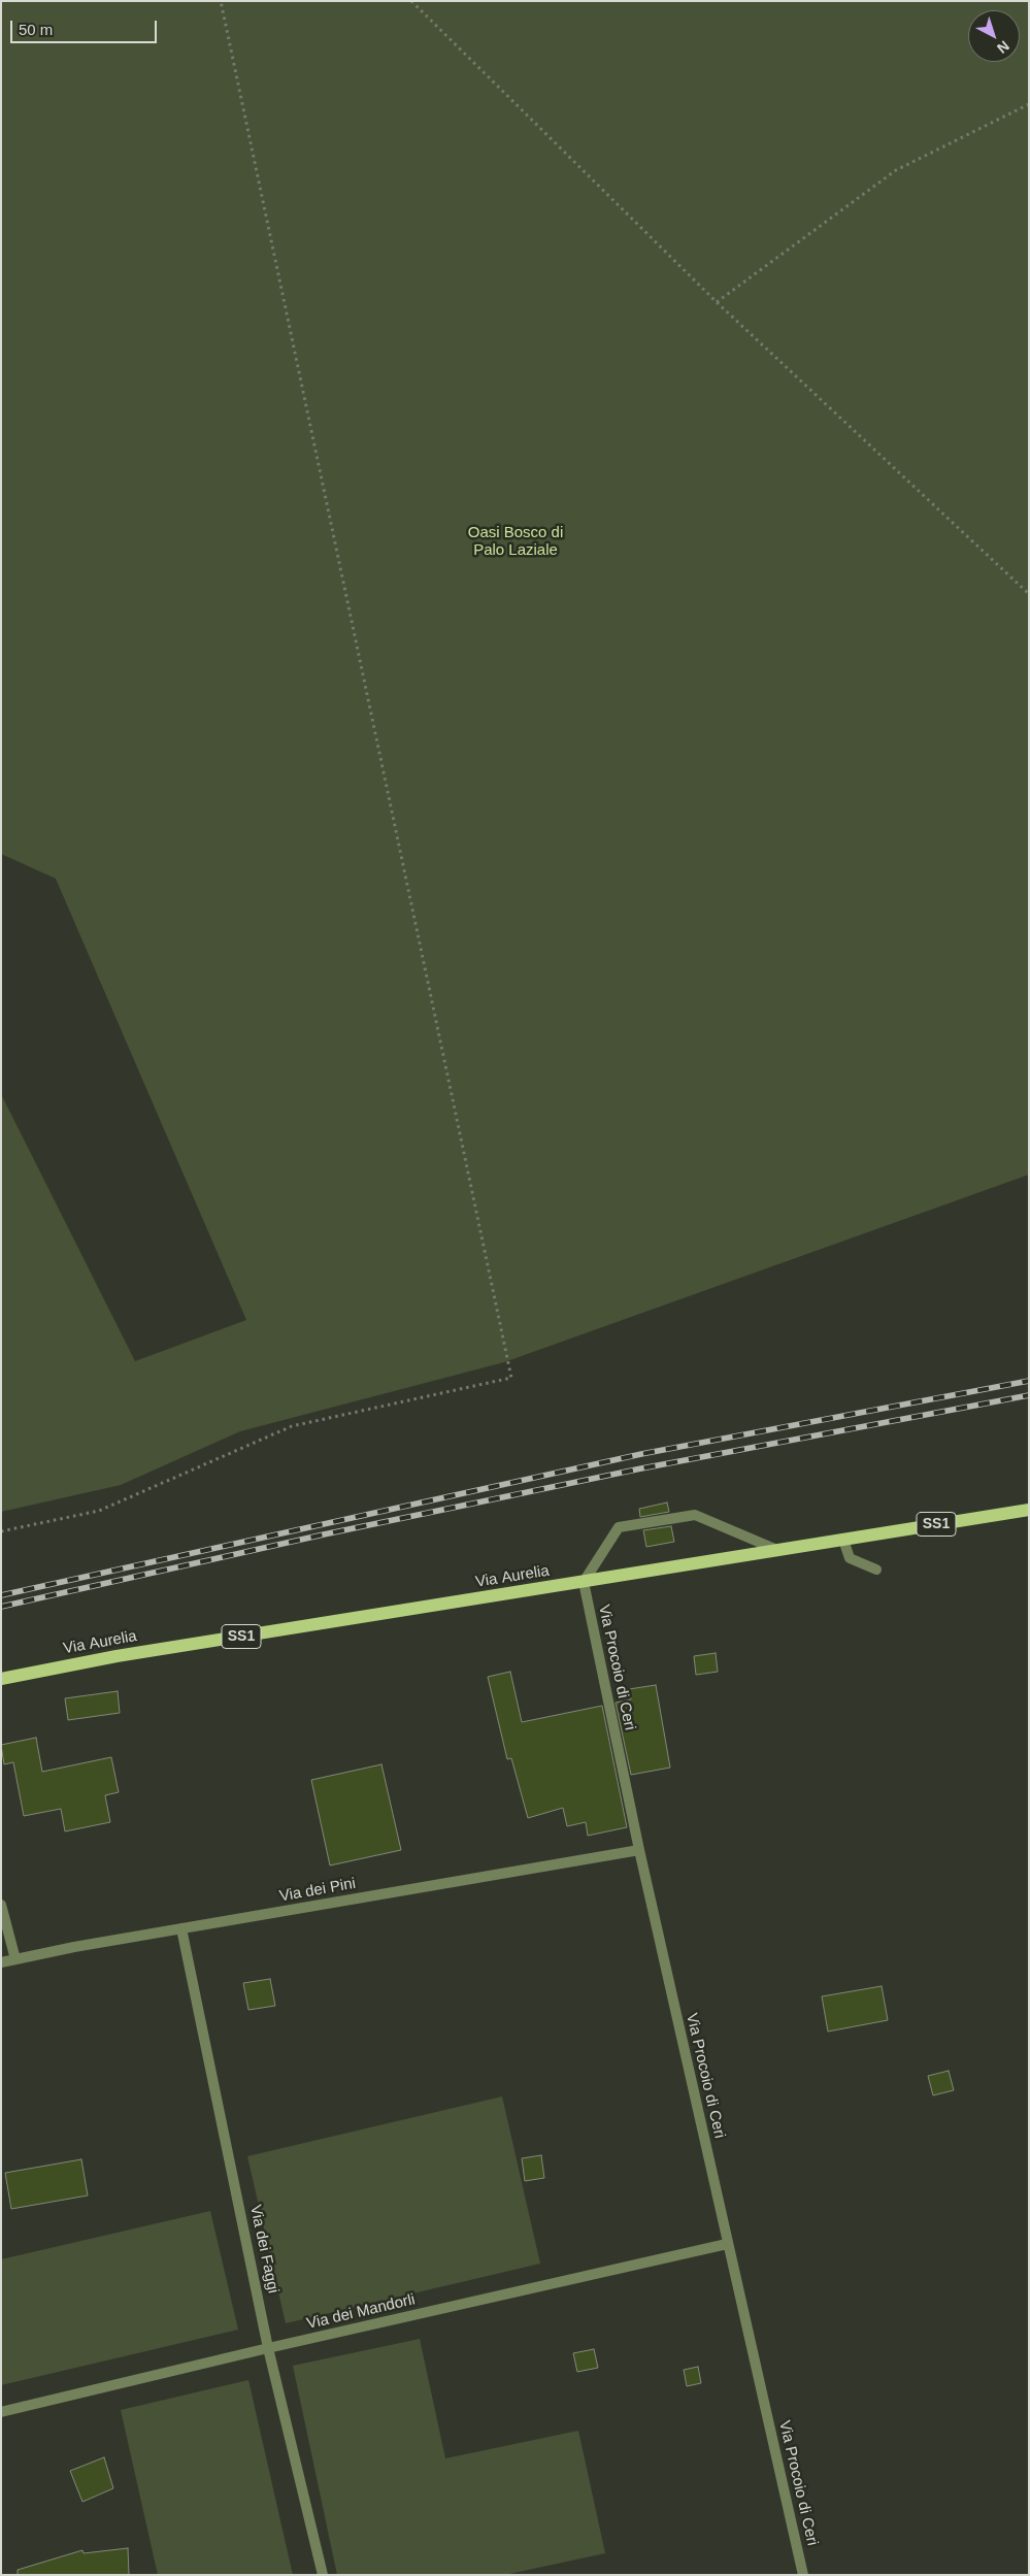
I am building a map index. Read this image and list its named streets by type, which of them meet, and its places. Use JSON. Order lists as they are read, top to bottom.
{
  "streets": {
    "main road": ["SS1", "Via Aurelia"],
    "street": [
      "Via Procoio di Ceri",
      "Via dei Pini",
      "Via dei Faggi",
      "Via dei Mandorli"
    ]
  },
  "crossings": [
    ["Via Aurelia", "Via Procoio di Ceri"],
    ["Via Procoio di Ceri", "Via dei Pini"],
    ["Via Procoio di Ceri", "Via dei Mandorli"],
    ["Via dei Pini", "Via dei Faggi"],
    ["Via dei Faggi", "Via dei Mandorli"]
  ],
  "parks": ["Oasi Bosco di Palo Laziale"],
  "scale_bar": "50 m",
  "north": "bottom right"
}
